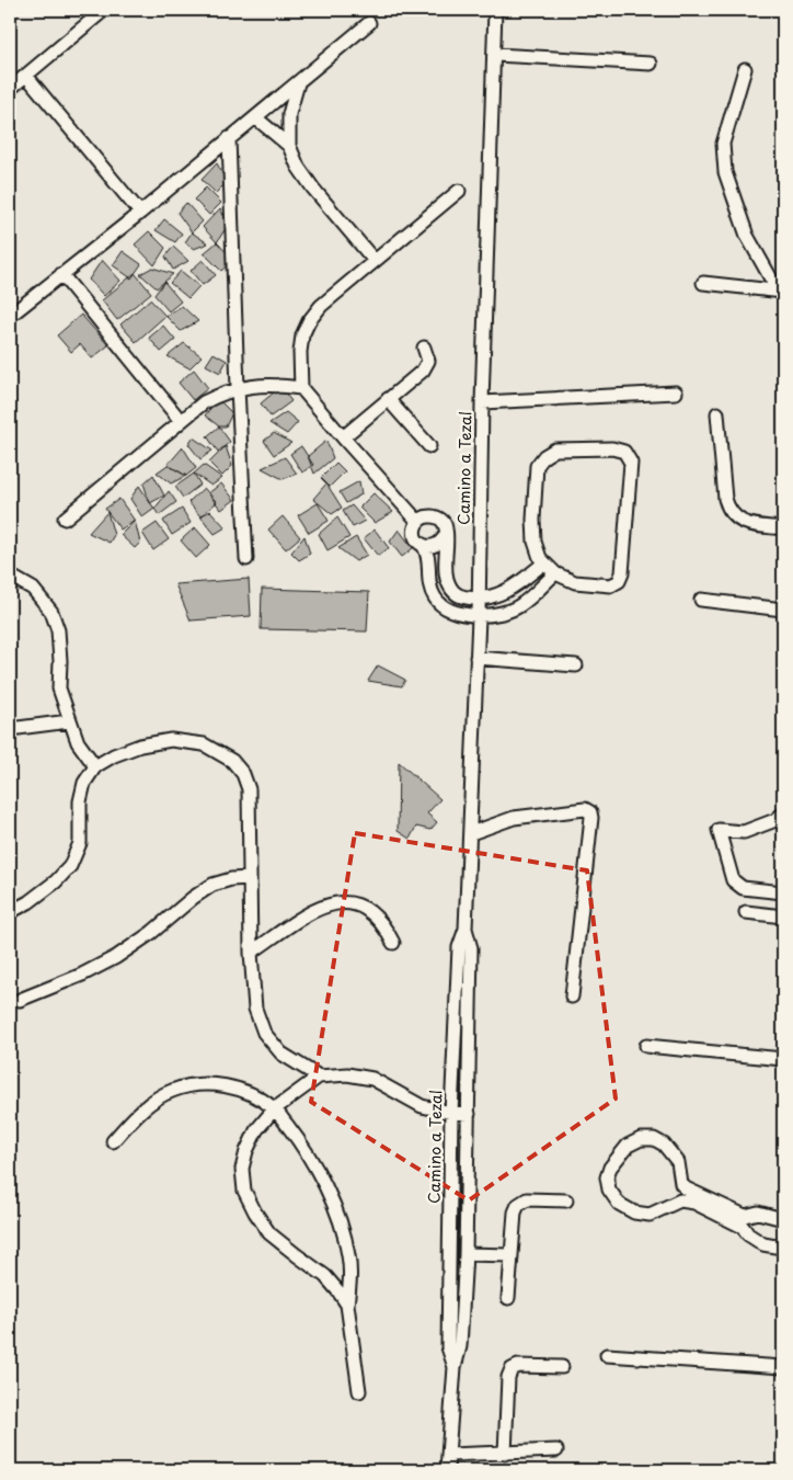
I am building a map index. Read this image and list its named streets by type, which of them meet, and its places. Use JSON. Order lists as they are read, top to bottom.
{
  "streets": {
    "street": ["Camino a Tezal"]
  }
}
